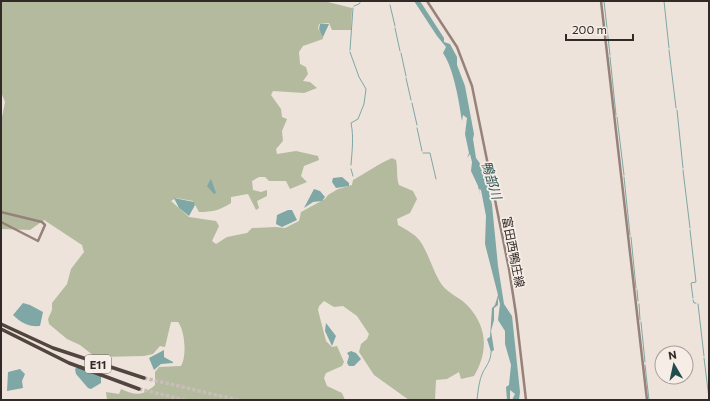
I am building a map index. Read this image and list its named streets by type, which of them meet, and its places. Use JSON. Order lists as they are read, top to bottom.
{
  "streets": {
    "highway": ["E11"],
    "street": ["富田西鴨庄線"]
  },
  "water": ["鴨部川"],
  "scale_bar": "200 m",
  "north": "top"
}
